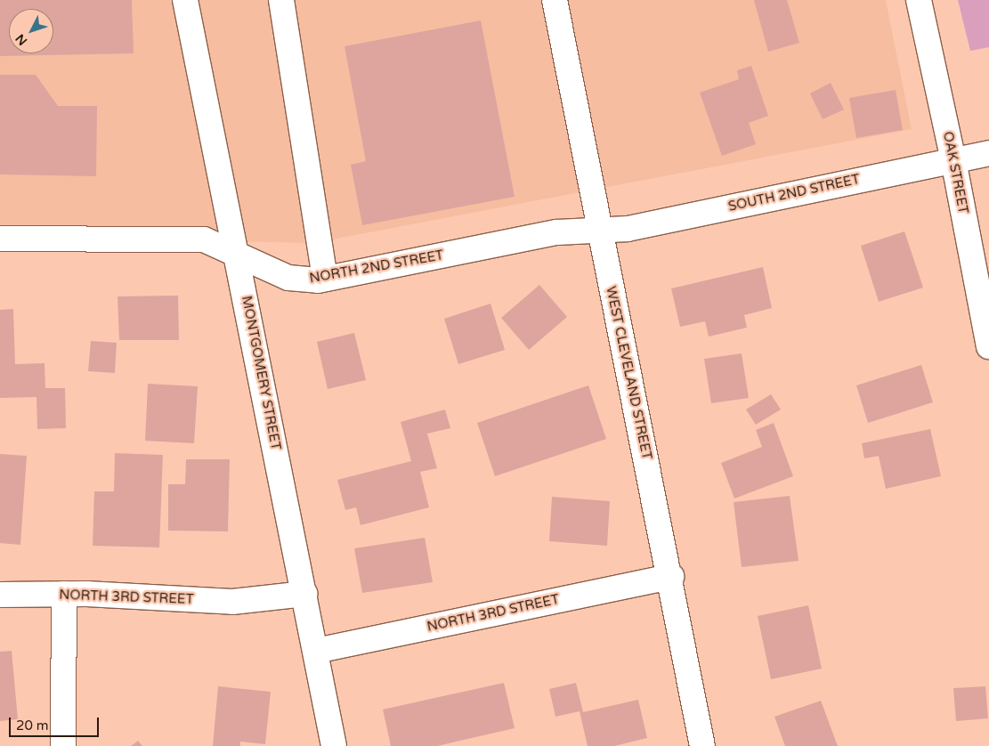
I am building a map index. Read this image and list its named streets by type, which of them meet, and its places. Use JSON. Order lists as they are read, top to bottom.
{
  "streets": {
    "street": [
      "OAK STREET",
      "SOUTH 2ND STREET",
      "NORTH 2ND STREET",
      "MONTGOMERY STREET",
      "WEST CLEVELAND STREET",
      "NORTH 3RD STREET"
    ]
  },
  "crossings": [
    ["OAK STREET", "SOUTH 2ND STREET"],
    ["SOUTH 2ND STREET", "NORTH 2ND STREET"],
    ["SOUTH 2ND STREET", "WEST CLEVELAND STREET"],
    ["NORTH 2ND STREET", "MONTGOMERY STREET"],
    ["NORTH 2ND STREET", "WEST CLEVELAND STREET"],
    ["MONTGOMERY STREET", "NORTH 3RD STREET"],
    ["WEST CLEVELAND STREET", "NORTH 3RD STREET"]
  ],
  "scale_bar": "20 m",
  "north": "bottom left"
}
